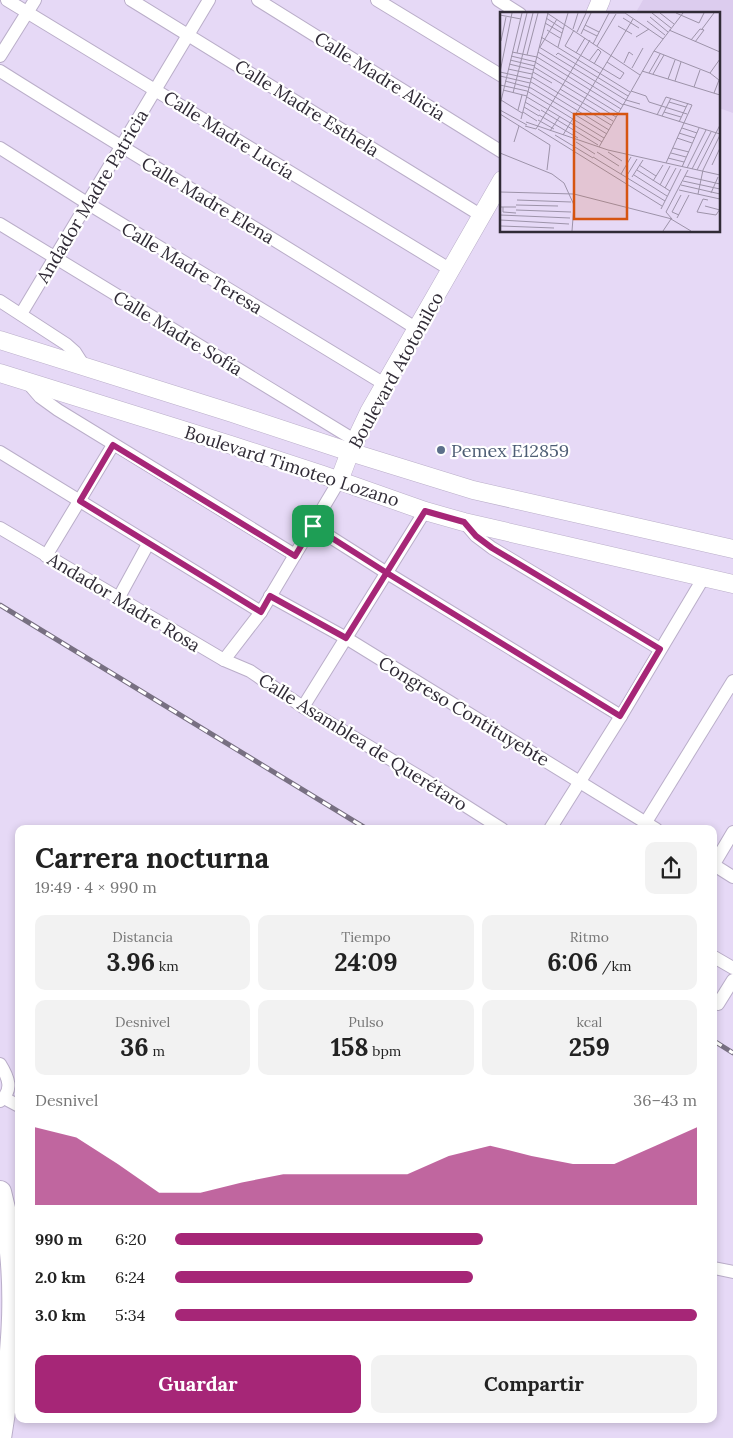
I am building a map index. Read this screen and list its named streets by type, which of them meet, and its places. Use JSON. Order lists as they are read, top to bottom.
{
  "streets": {
    "main road": ["Boulevard Atotonilco", "Boulevard Timoteo Lozano"],
    "street": [
      "Calle Madre Alicia",
      "Calle Madre Esthela",
      "Calle Madre Lucía",
      "Andador Madre Patricia",
      "Calle Madre Elena",
      "Calle Madre Teresa",
      "Calle Madre Sofía",
      "Andador Madre Rosa",
      "Congreso Contituyebte",
      "Calle Asamblea de Querétaro"
    ]
  },
  "crossings": [
    ["Calle Madre Esthela", "Andador Madre Patricia"],
    ["Calle Madre Esthela", "Boulevard Atotonilco"],
    ["Calle Madre Lucía", "Andador Madre Patricia"],
    ["Calle Madre Lucía", "Boulevard Atotonilco"],
    ["Andador Madre Patricia", "Calle Madre Elena"],
    ["Andador Madre Patricia", "Calle Madre Teresa"],
    ["Andador Madre Patricia", "Calle Madre Sofía"],
    ["Calle Madre Elena", "Boulevard Atotonilco"],
    ["Calle Madre Teresa", "Boulevard Atotonilco"],
    ["Calle Madre Sofía", "Boulevard Atotonilco"],
    ["Calle Madre Sofía", "Boulevard Timoteo Lozano"],
    ["Boulevard Atotonilco", "Boulevard Timoteo Lozano"],
    ["Boulevard Atotonilco", "Andador Madre Rosa"],
    ["Boulevard Atotonilco", "Congreso Contituyebte"],
    ["Andador Madre Rosa", "Calle Asamblea de Querétaro"]
  ],
  "places": ["Pemex E12859"],
  "page": {
    "heading": ["Carrera nocturna", "19:49 · 4 × 990 m"],
    "stats": [
      ["Distancia", "3.96 km"],
      ["Tiempo", "24:09"],
      ["Ritmo", "6:06 /km"],
      ["Desnivel", "36 m"],
      ["Pulso", "158 bpm"],
      ["kcal", "259"]
    ],
    "chart": ["Desnivel", "36–43 m"],
    "list": [
      {
        "name": "990 m",
        "note": "6:20"
      },
      {
        "name": "2.0 km",
        "note": "6:24"
      },
      {
        "name": "3.0 km",
        "note": "5:34"
      }
    ],
    "buttons": ["Guardar", "Compartir"]
  }
}
